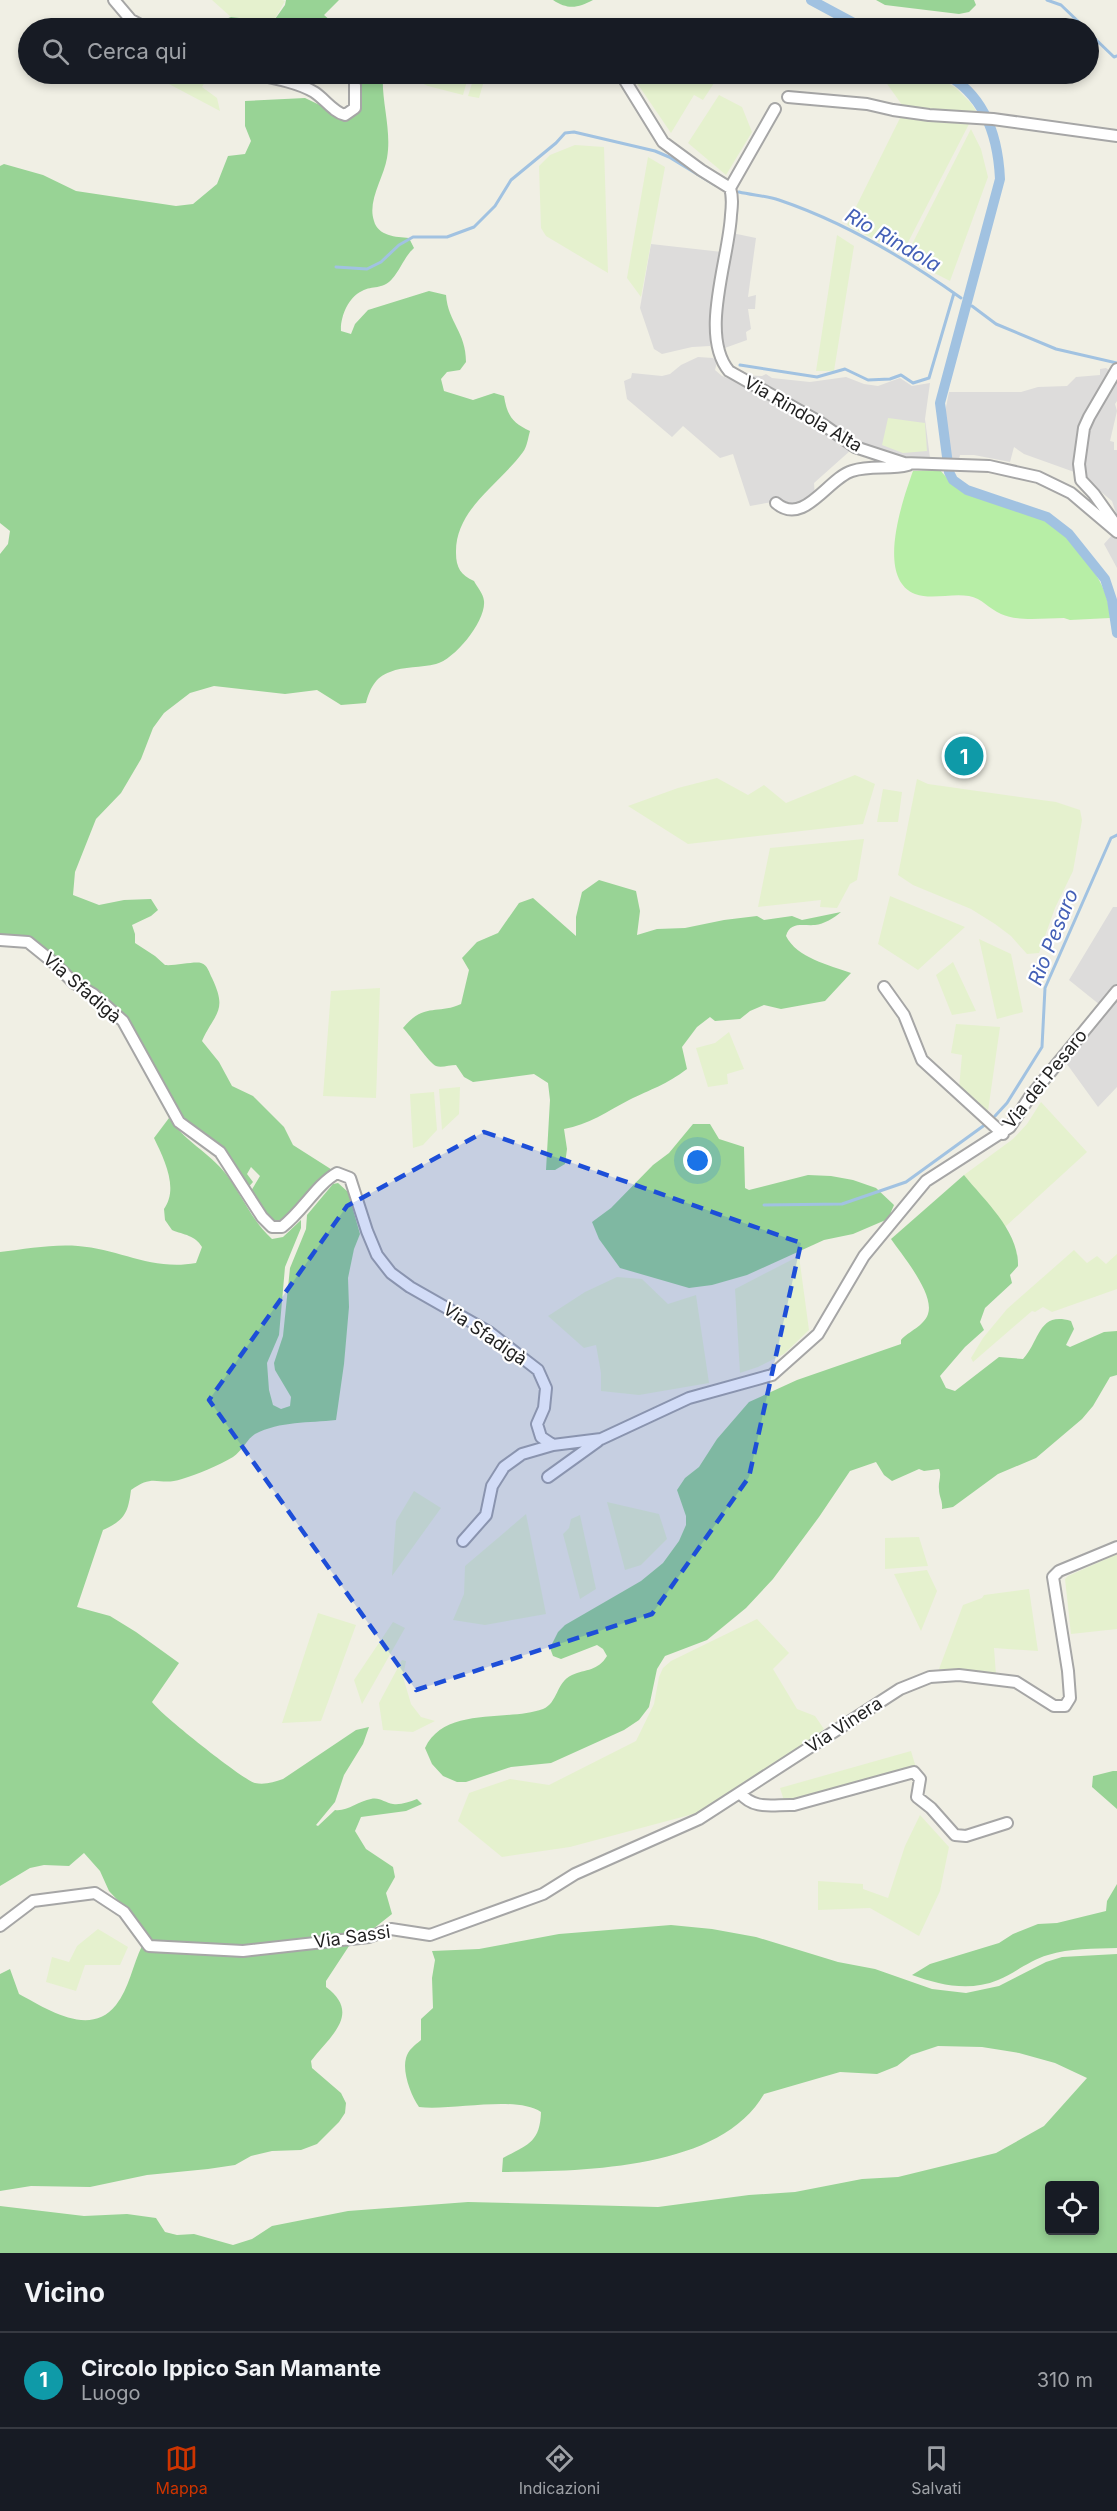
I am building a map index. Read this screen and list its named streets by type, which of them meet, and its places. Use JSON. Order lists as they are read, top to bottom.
{
  "streets": {
    "street": [
      "Via Rindola Alta",
      "Via Sfadigà",
      "Via dei Pesaro",
      "Via Vinera",
      "Via Sassi"
    ]
  },
  "crossings": [
    ["Via Vinera", "Via Sassi"]
  ],
  "water": ["Rio Rindola", "Rio Pesaro"],
  "page": {
    "search": "Cerca qui",
    "pins": "1",
    "heading": "Vicino",
    "list": [
      {
        "mark": "1",
        "name": "Circolo Ippico San Mamante",
        "note": "Luogo",
        "value": "310 m"
      }
    ],
    "nav": ["Mappa", "Indicazioni", "Salvati"]
  }
}
